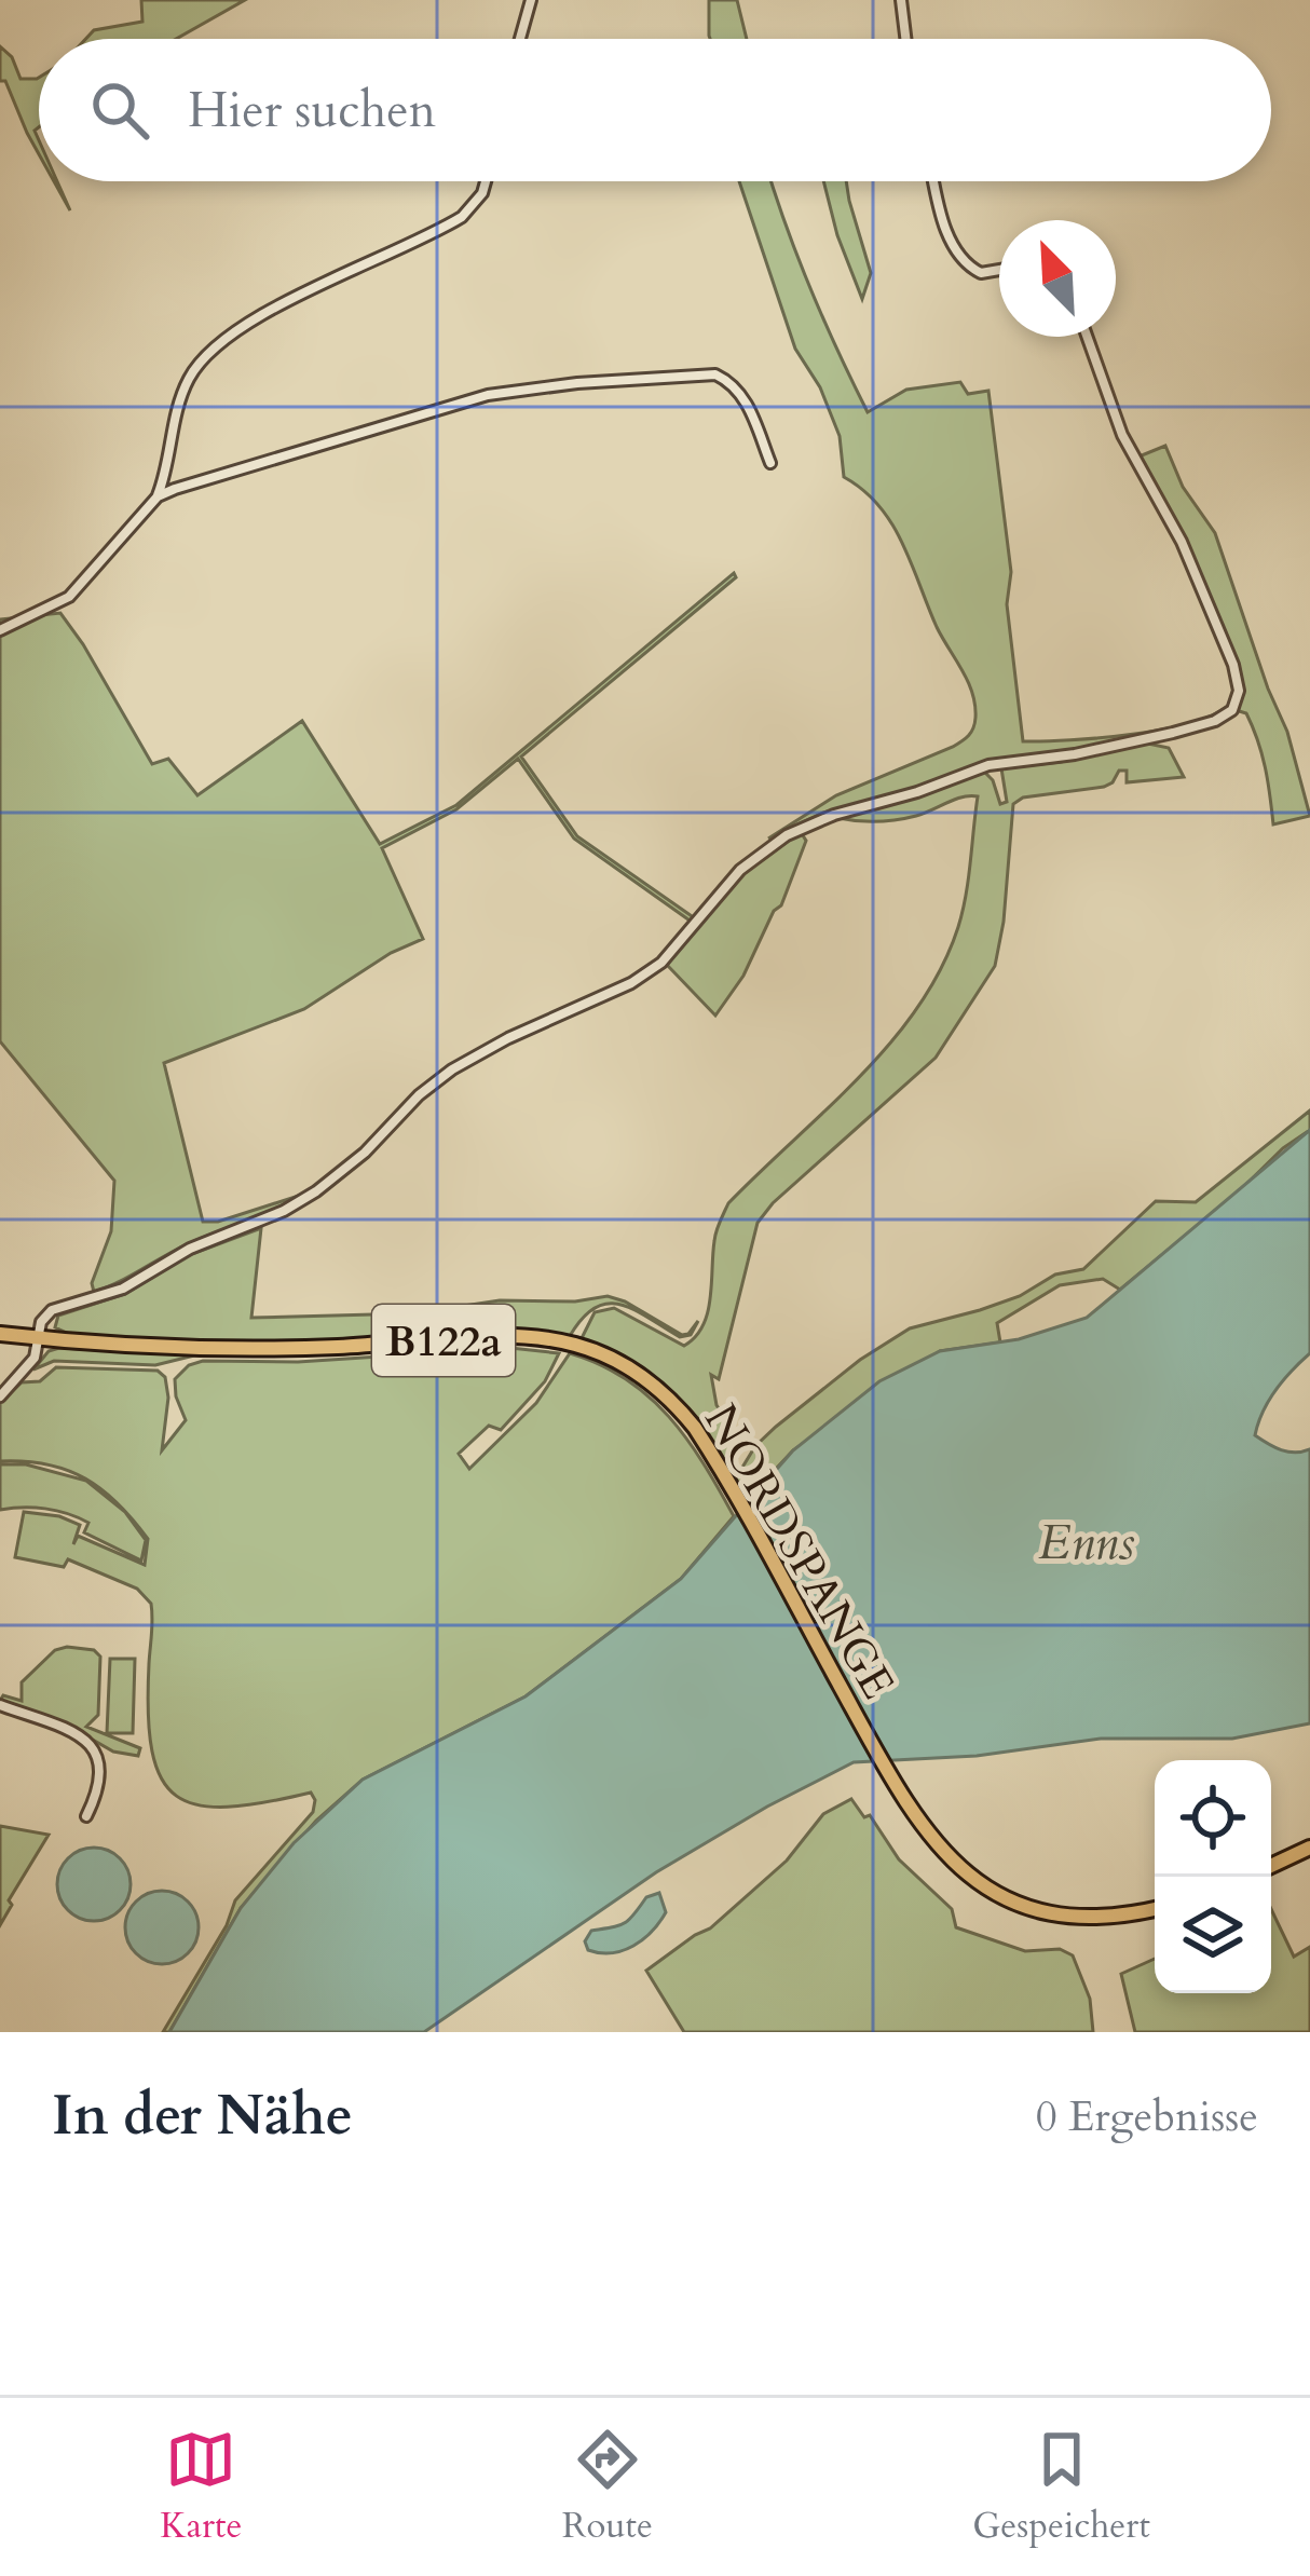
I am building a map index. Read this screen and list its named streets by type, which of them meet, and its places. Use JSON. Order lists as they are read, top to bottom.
{
  "streets": {
    "main road": ["B122a", "NORDSPANGE"]
  },
  "water": ["Enns"],
  "north": "top left",
  "page": {
    "search": "Hier suchen",
    "heading": ["In der Nähe", "0 Ergebnisse"],
    "nav": ["Karte", "Route", "Gespeichert"]
  }
}
